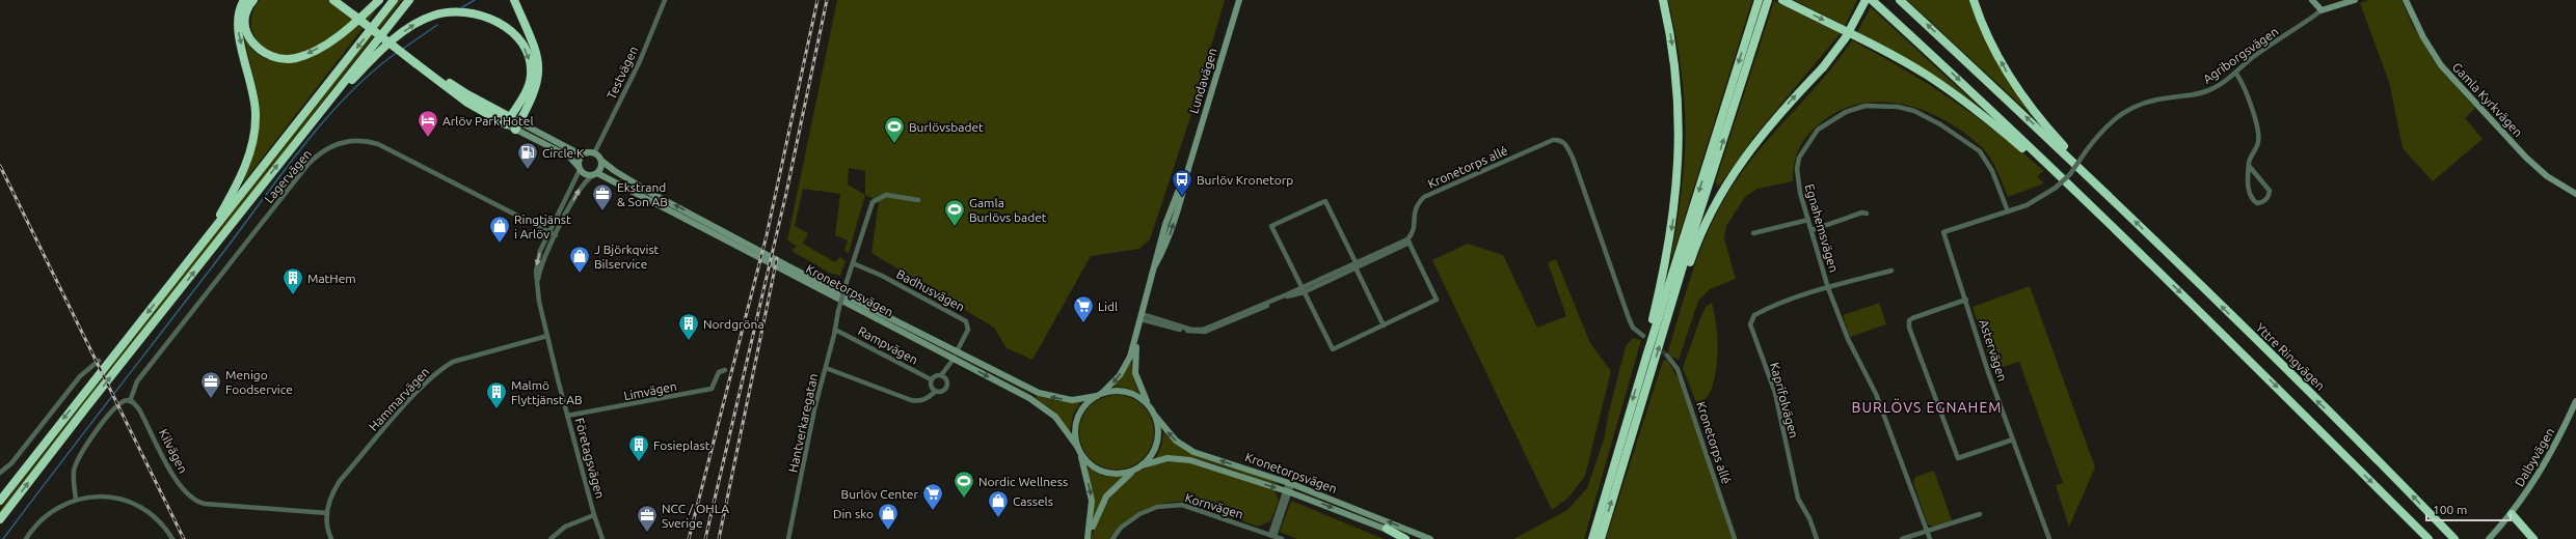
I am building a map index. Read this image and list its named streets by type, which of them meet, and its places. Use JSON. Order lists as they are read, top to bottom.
{
  "streets": {
    "highway": ["Yttre Ringvägen"],
    "main road": [
      "Lundavägen",
      "Gamla Kyrkvägen",
      "Kronetorpsvägen",
      "Dalbyvägen"
    ],
    "street": [
      "Agriborgsvägen",
      "Testvägen",
      "Kronetorps allé",
      "Lagervägen",
      "Egnahemsvägen",
      "Badhusvägen",
      "Rampvägen",
      "Astervägen",
      "Limvägen",
      "Hammarvägen",
      "Kaprifolvägen",
      "Hantverkaregatan",
      "Kilvägen",
      "Företagsvägen",
      "Kornvägen"
    ]
  },
  "crossings": [
    ["Agriborgsvägen", "Egnahemsvägen"],
    ["Agriborgsvägen", "Astervägen"],
    ["Testvägen", "Kronetorpsvägen"],
    ["Testvägen", "Företagsvägen"],
    ["Lundavägen", "Kronetorpsvägen"],
    ["Lagervägen", "Kilvägen"],
    ["Lagervägen", "Företagsvägen"],
    ["Egnahemsvägen", "Astervägen"],
    ["Egnahemsvägen", "Kaprifolvägen"],
    ["Kronetorpsvägen", "Badhusvägen"],
    ["Kronetorpsvägen", "Företagsvägen"],
    ["Badhusvägen", "Hantverkaregatan"],
    ["Rampvägen", "Hantverkaregatan"],
    ["Limvägen", "Företagsvägen"],
    ["Hammarvägen", "Kilvägen"],
    ["Hammarvägen", "Företagsvägen"]
  ],
  "districts": ["BURLÖVS EGNAHEM"],
  "places": {
    "hotel": ["Arlöv Park Hotel"],
    "sports": ["Burlövsbadet", "Gamla Burlövs badet", "Nordic Wellness"],
    "fuel station": ["Circle K"],
    "bus stop": ["Burlöv Kronetorp"],
    "office": ["Ekstrand & Son AB", "Menigo Foodservice", "NCC / OHLA Sverige"],
    "shop": [
      "Ringtjänst i Arlöv",
      "J Björkqvist Bilservice",
      "Cassels",
      "Din sko"
    ],
    "building": [
      "MatHem",
      "Nordgröna",
      "Malmö Flyttjänst AB",
      "Fosieplast"
    ],
    "supermarket": ["Lidl", "Burlöv Center"]
  },
  "scale_bar": "100 m"
}
